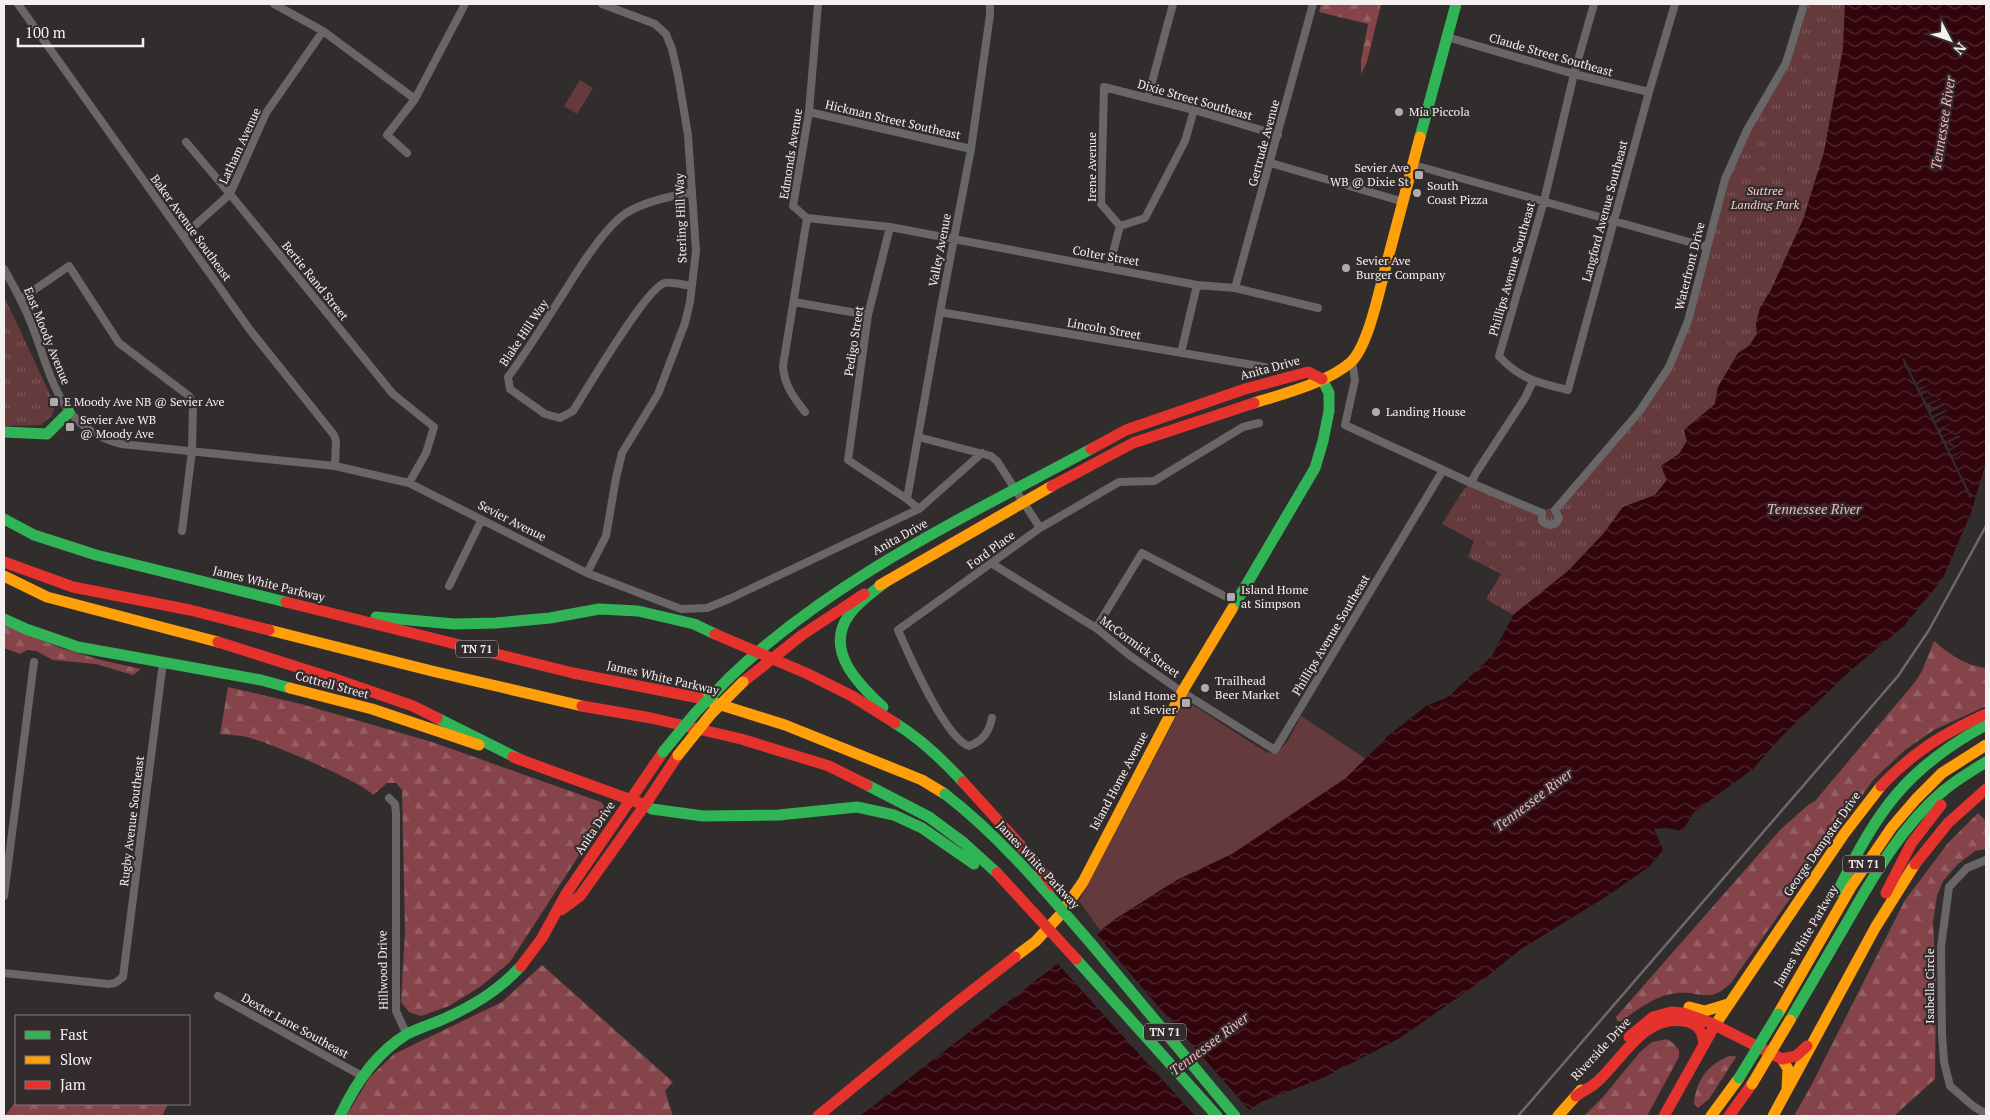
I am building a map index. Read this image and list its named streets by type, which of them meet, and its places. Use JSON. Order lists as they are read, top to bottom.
{
  "streets": {
    "main road": [
      "Anita Drive",
      "James White Parkway",
      "TN 71",
      "Cottrell Street",
      "Island Home Avenue",
      "George Dempster Drive",
      "Riverside Drive"
    ],
    "street": [
      "Claude Street Southeast",
      "Dixie Street Southeast",
      "Hickman Street Southeast",
      "Gertrude Avenue",
      "Latham Avenue",
      "Edmonds Avenue",
      "Irene Avenue",
      "Langford Avenue Southeast",
      "Sterling Hill Way",
      "Baker Avenue Southeast",
      "Valley Avenue",
      "Colter Street",
      "Waterfront Drive",
      "Phillips Avenue Southeast",
      "Bertie Rand Street",
      "Lincoln Street",
      "Blake Hill Way",
      "East Moody Avenue",
      "Pedigo Street",
      "Sevier Avenue",
      "Ford Place",
      "McCormick Street",
      "Rugby Avenue Southeast",
      "Hillwood Drive",
      "Isabella Circle",
      "Dexter Lane Southeast"
    ]
  },
  "crossings": [
    ["Claude Street Southeast", "Langford Avenue Southeast"],
    ["Claude Street Southeast", "Phillips Avenue Southeast"],
    ["Dixie Street Southeast", "Gertrude Avenue"],
    ["Dixie Street Southeast", "Irene Avenue"],
    ["Hickman Street Southeast", "Edmonds Avenue"],
    ["Hickman Street Southeast", "Valley Avenue"],
    ["Gertrude Avenue", "Colter Street"],
    ["Latham Avenue", "Baker Avenue Southeast"],
    ["Latham Avenue", "Bertie Rand Street"],
    ["Edmonds Avenue", "Colter Street"],
    ["Langford Avenue Southeast", "Phillips Avenue Southeast"],
    ["Sterling Hill Way", "Blake Hill Way"],
    ["Sterling Hill Way", "Sevier Avenue"],
    ["Baker Avenue Southeast", "Sevier Avenue"],
    ["Valley Avenue", "Colter Street"],
    ["Valley Avenue", "Lincoln Street"],
    ["Valley Avenue", "Pedigo Street"],
    ["Colter Street", "Pedigo Street"],
    ["Phillips Avenue Southeast", "McCormick Street"],
    ["Bertie Rand Street", "Sevier Avenue"],
    ["East Moody Avenue", "Sevier Avenue"],
    ["Anita Drive", "Cottrell Street"],
    ["Anita Drive", "Island Home Avenue"],
    ["Anita Drive", "Hillwood Drive"],
    ["Ford Place", "McCormick Street"],
    ["McCormick Street", "Island Home Avenue"],
    ["TN 71", "Cottrell Street"],
    ["Cottrell Street", "Rugby Avenue Southeast"],
    ["George Dempster Drive", "Riverside Drive"]
  ],
  "water": ["Tennessee River"],
  "parks": ["Suttree Landing Park"],
  "places": {
    "other": [
      "Mia Piccola",
      "South Coast Pizza",
      "Sevier Ave Burger Company",
      "Landing House",
      "Trailhead Beer Market"
    ],
    "transit": [
      "Sevier Ave WB @ Dixie St",
      "E Moody Ave NB @ Sevier Ave",
      "Sevier Ave WB @ Moody Ave",
      "Island Home at Simpson",
      "Island Home at Sevier"
    ]
  },
  "legend": ["Fast", "Slow", "Jam"],
  "scale_bar": "100 m",
  "north": "bottom right"
}
